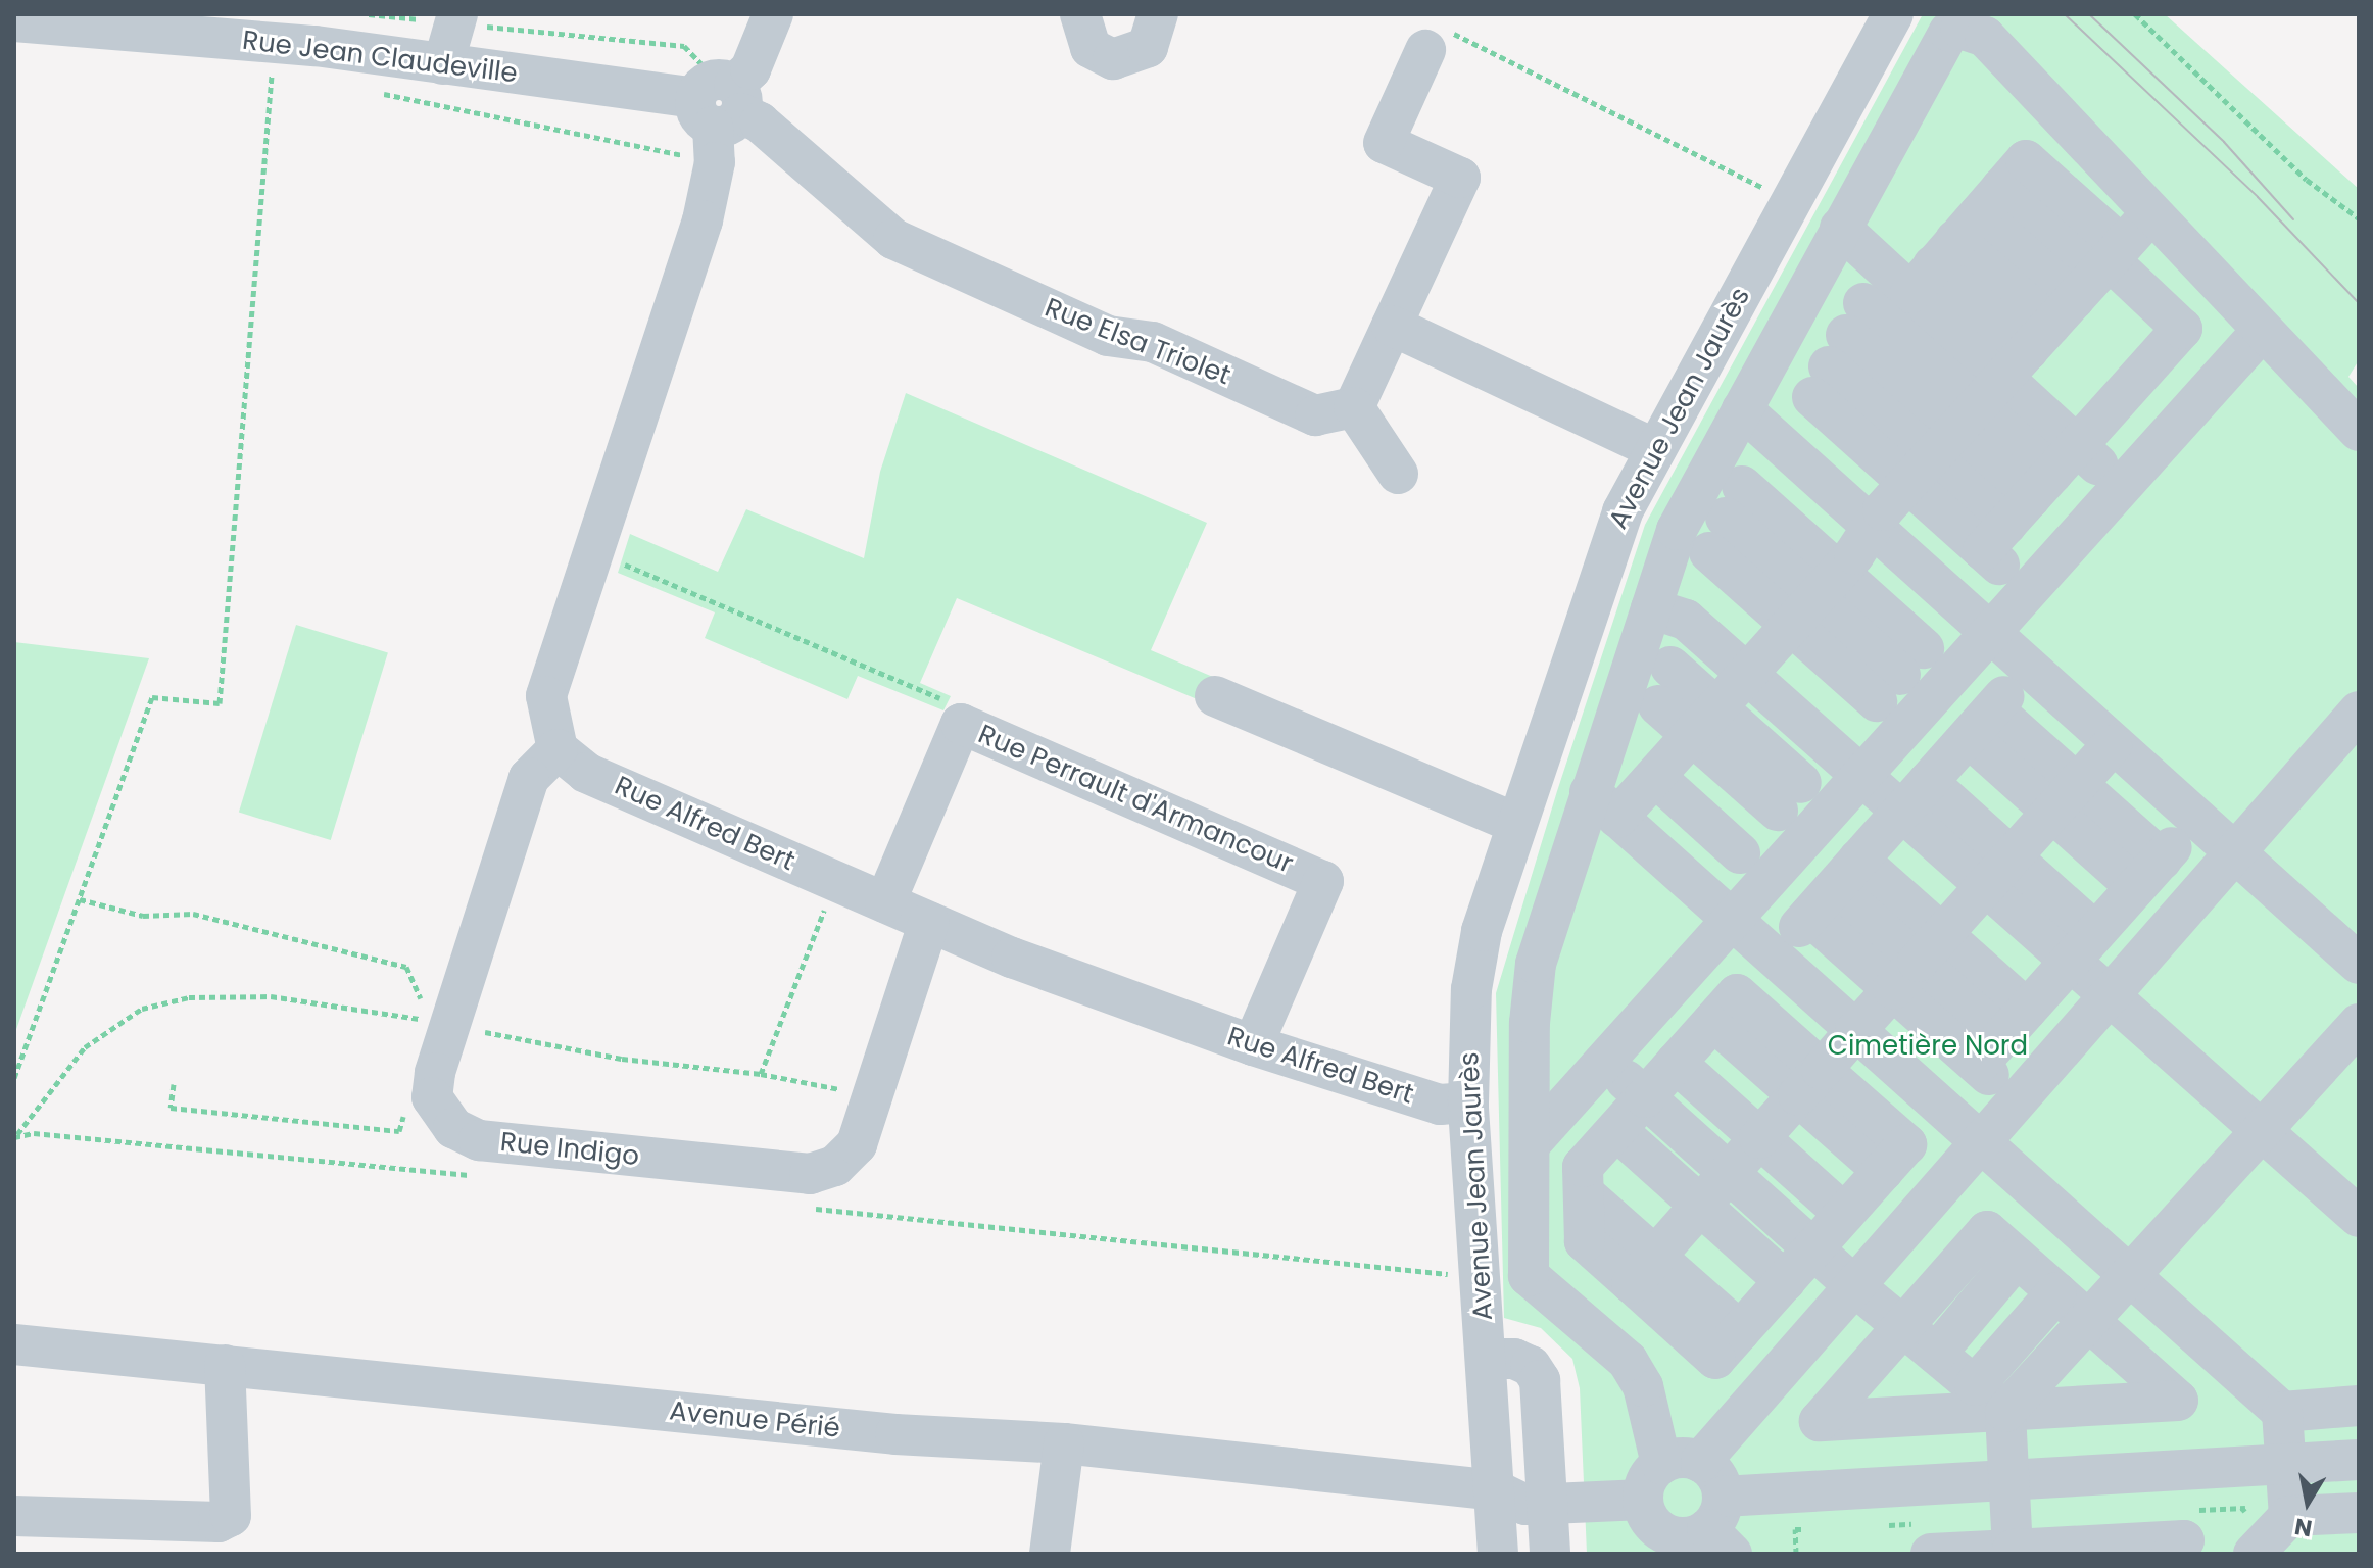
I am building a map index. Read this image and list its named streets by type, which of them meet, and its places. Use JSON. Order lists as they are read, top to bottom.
{
  "streets": {
    "street": [
      "Rue Jean Claudeville",
      "Rue Elsa Triolet",
      "Avenue Jean Jaurès",
      "Rue Perrault d'Armancour",
      "Rue Alfred Bert",
      "Rue Indigo",
      "Avenue Périé"
    ]
  },
  "crossings": [
    ["Rue Jean Claudeville", "Rue Elsa Triolet"],
    ["Avenue Jean Jaurès", "Rue Alfred Bert"],
    ["Avenue Jean Jaurès", "Avenue Périé"],
    ["Rue Perrault d'Armancour", "Rue Alfred Bert"],
    ["Rue Alfred Bert", "Rue Indigo"]
  ],
  "parks": ["Cimetière Nord"],
  "north": "bottom"
}
